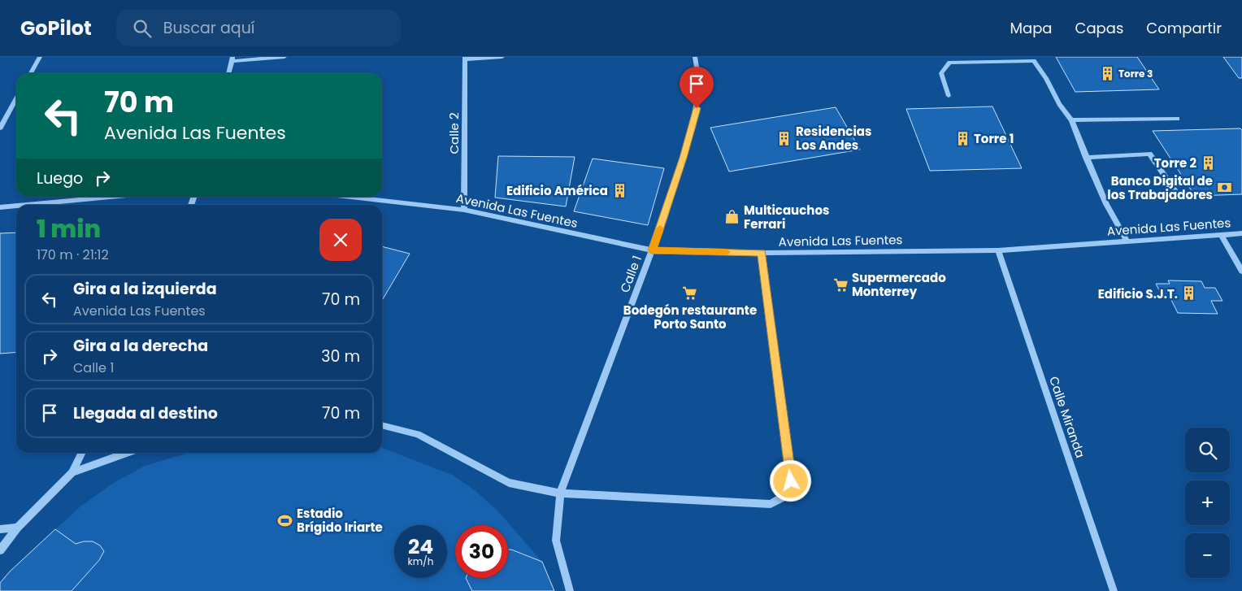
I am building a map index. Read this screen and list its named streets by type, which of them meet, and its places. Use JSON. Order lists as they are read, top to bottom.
{
  "streets": {
    "street": [
      "Calle 2",
      "Avenida Las Fuentes",
      "Calle 1",
      "Calle Miranda"
    ]
  },
  "crossings": [
    ["Calle 2", "Avenida Las Fuentes"],
    ["Avenida Las Fuentes", "Calle 1"],
    ["Avenida Las Fuentes", "Calle Miranda"]
  ],
  "places": {
    "building": [
      "Torre 3",
      "Residencias Los Andes",
      "Torre 1",
      "Torre 2",
      "Edificio América",
      "Edificio S.J.T."
    ],
    "bank": ["Banco Digital de los Trabajadores"],
    "shop": ["Multicauchos Ferrari"],
    "supermarket": ["Supermercado Monterrey", "Bodegón restaurante Porto Santo"],
    "sports": ["Estadio Brígido Iriarte"]
  },
  "page": {
    "header": "GoPilot",
    "search": "Buscar aquí",
    "nav": ["Mapa", "Capas", "Compartir"],
    "turn": ["70 m", "Avenida Las Fuentes"],
    "then": "Luego",
    "heading": ["1 min", "170 m · 21:12"],
    "list": [
      {
        "name": "Gira a la izquierda",
        "note": "Avenida Las Fuentes",
        "value": "70 m"
      },
      {
        "name": "Gira a la derecha",
        "note": "Calle 1",
        "value": "30 m"
      },
      {
        "name": "Llegada al destino",
        "value": "70 m"
      }
    ],
    "map_buttons": ["+", "−"],
    "speed": "24 km/h",
    "limit": "30"
  }
}
